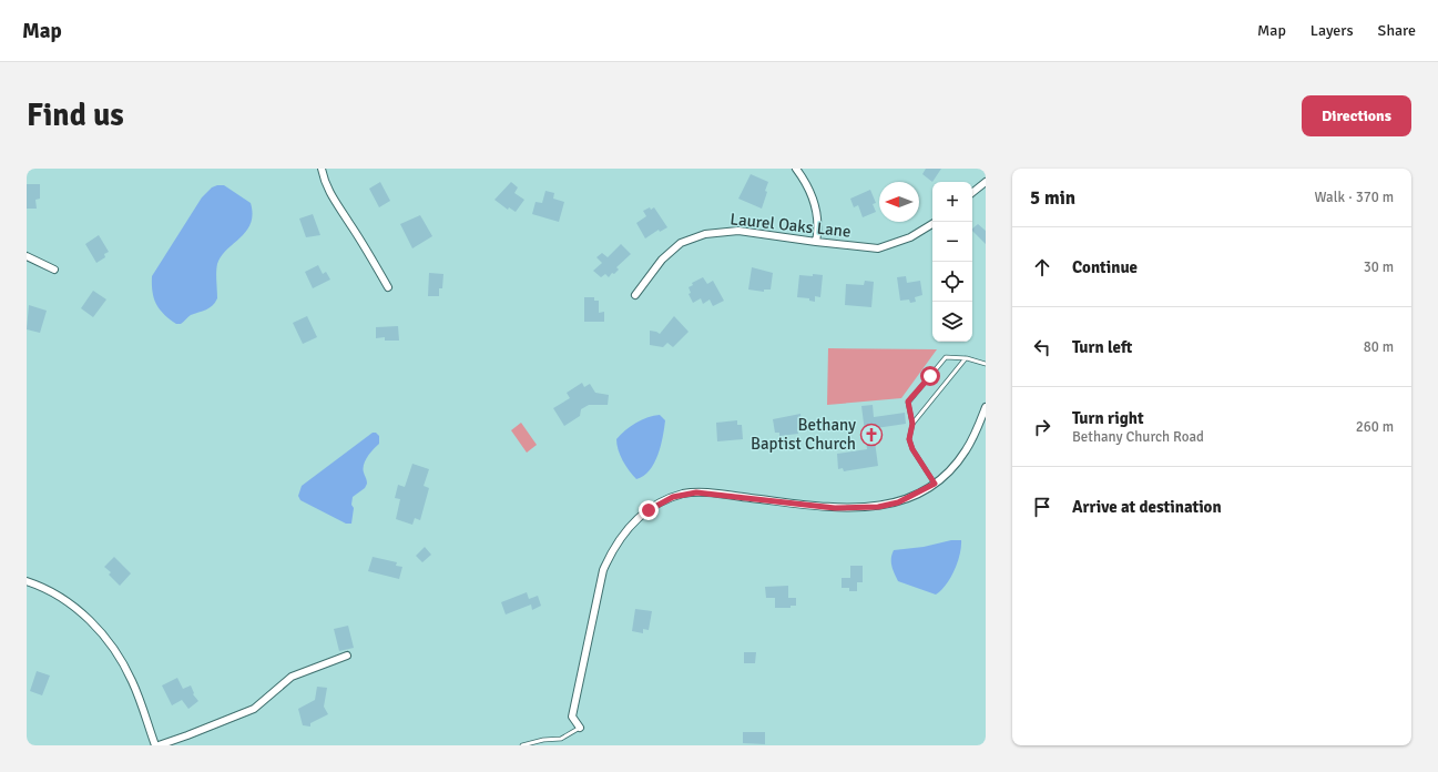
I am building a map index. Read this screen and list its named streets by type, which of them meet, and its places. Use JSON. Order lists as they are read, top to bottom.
{
  "streets": {
    "street": ["Laurel Oaks Lane"]
  },
  "places": {
    "church": ["Bethany Baptist Church"]
  },
  "north": "left",
  "page": {
    "header": "Map",
    "nav": ["Map", "Layers", "Share"],
    "buttons": "Directions",
    "title": "Find us",
    "heading": ["5 min", "Walk · 370 m"],
    "map_buttons": ["+", "−"],
    "list": [
      ["Continue", "30 m"],
      ["Turn left", "80 m"],
      ["Turn right", "Bethany Church Road", "260 m"],
      "Arrive at destination"
    ]
  }
}
